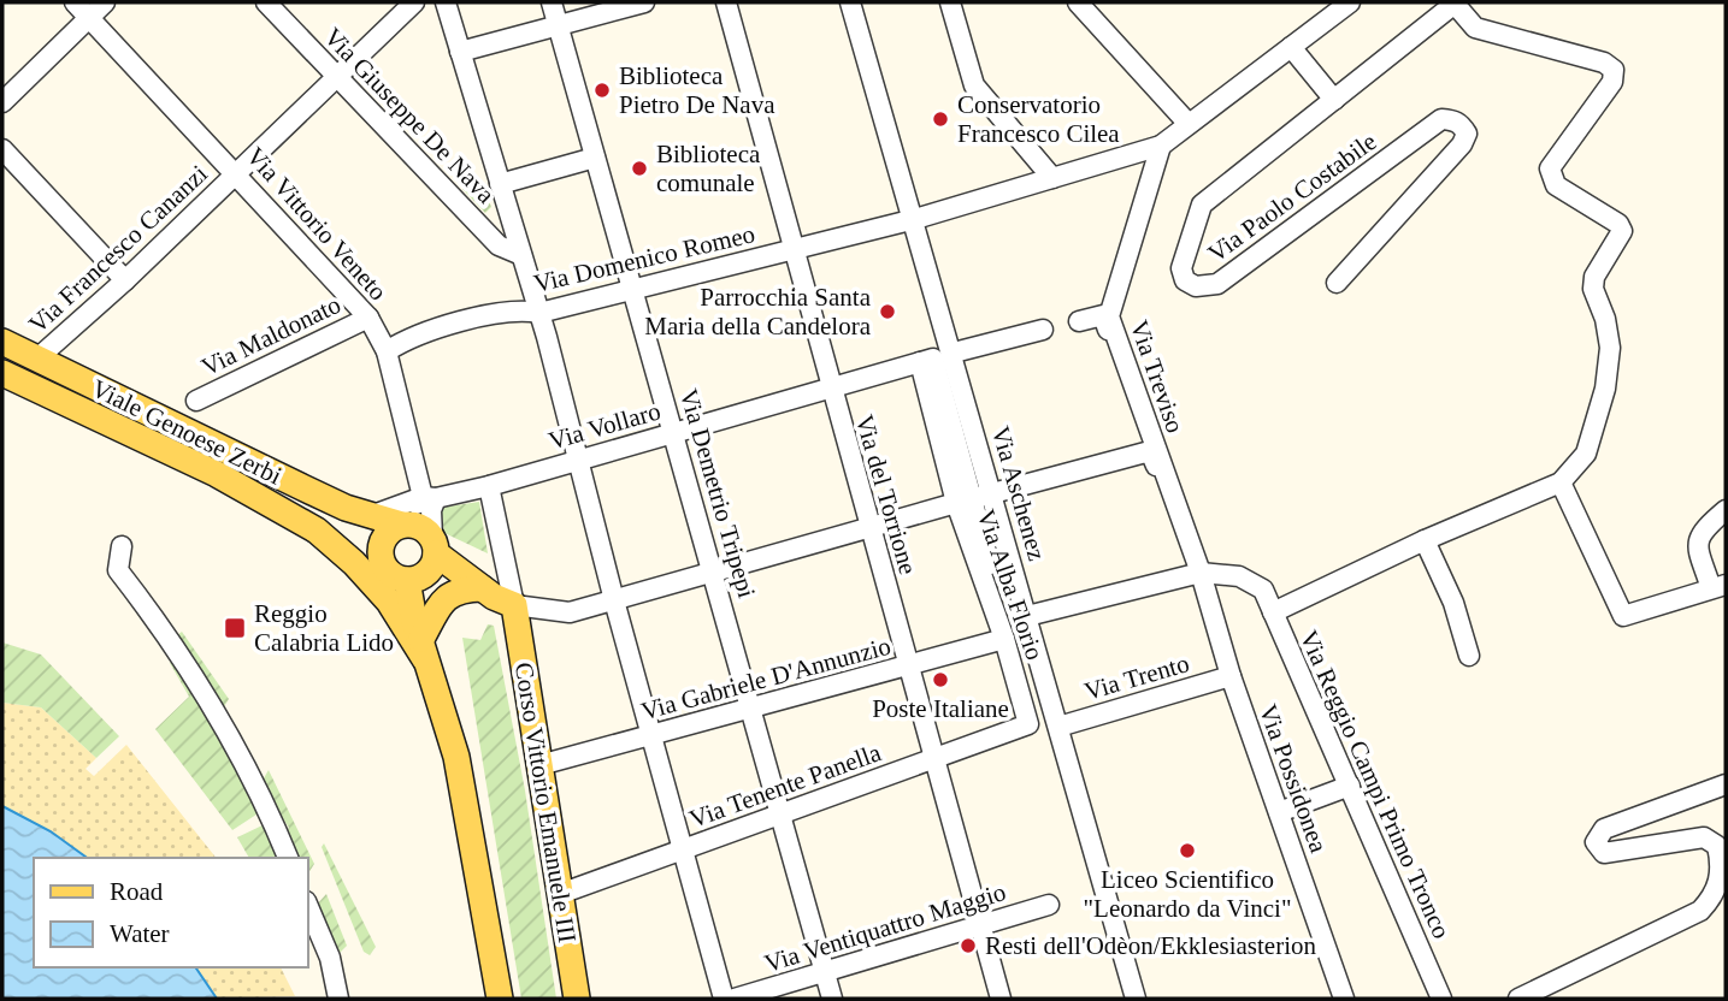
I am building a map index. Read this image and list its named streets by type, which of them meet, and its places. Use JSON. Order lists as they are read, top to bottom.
{
  "streets": {
    "main road": ["Viale Genoese Zerbi", "Corso Vittorio Emanuele III"],
    "street": [
      "Via Giuseppe De Nava",
      "Via Paolo Costabile",
      "Via Vittorio Veneto",
      "Via Francesco Cananzi",
      "Via Domenico Romeo",
      "Via Maldonato",
      "Via Treviso",
      "Via Vollaro",
      "Via Demetrio Tripepi",
      "Via Aschenez",
      "Via del Torrione",
      "Via Alba Florio",
      "Via Trento",
      "Via Gabriele D'Annunzio",
      "Via Possidonea",
      "Via Reggio Campi Primo Tronco",
      "Via Tenente Panella",
      "Via Ventiquattro Maggio"
    ]
  },
  "crossings": [
    ["Via Giuseppe De Nava", "Via Francesco Cananzi"],
    ["Via Vittorio Veneto", "Via Francesco Cananzi"],
    ["Via Vittorio Veneto", "Via Domenico Romeo"],
    ["Via Vittorio Veneto", "Via Maldonato"],
    ["Via Vittorio Veneto", "Via Vollaro"],
    ["Via Francesco Cananzi", "Viale Genoese Zerbi"],
    ["Via Domenico Romeo", "Via Treviso"],
    ["Via Domenico Romeo", "Via Demetrio Tripepi"],
    ["Via Domenico Romeo", "Via Aschenez"],
    ["Via Domenico Romeo", "Via del Torrione"],
    ["Via Treviso", "Via Possidonea"],
    ["Via Treviso", "Via Reggio Campi Primo Tronco"],
    ["Via Vollaro", "Via Demetrio Tripepi"],
    ["Via Vollaro", "Via Aschenez"],
    ["Via Vollaro", "Via del Torrione"],
    ["Via Vollaro", "Via Alba Florio"],
    ["Via Vollaro", "Corso Vittorio Emanuele III"],
    ["Via Demetrio Tripepi", "Via Gabriele D'Annunzio"],
    ["Via Demetrio Tripepi", "Via Tenente Panella"],
    ["Via Demetrio Tripepi", "Via Ventiquattro Maggio"],
    ["Via Aschenez", "Via Alba Florio"],
    ["Via Aschenez", "Via Trento"],
    ["Via del Torrione", "Via Gabriele D'Annunzio"],
    ["Via del Torrione", "Via Tenente Panella"],
    ["Via del Torrione", "Via Ventiquattro Maggio"],
    ["Via Alba Florio", "Via Gabriele D'Annunzio"],
    ["Via Alba Florio", "Via Tenente Panella"],
    ["Via Trento", "Via Possidonea"],
    ["Via Gabriele D'Annunzio", "Corso Vittorio Emanuele III"],
    ["Via Possidonea", "Via Reggio Campi Primo Tronco"],
    ["Via Tenente Panella", "Corso Vittorio Emanuele III"]
  ],
  "places": {
    "other": [
      "Biblioteca Pietro De Nava",
      "Conservatorio Francesco Cilea",
      "Biblioteca comunale",
      "Parrocchia Santa Maria della Candelora",
      "Poste Italiane",
      "Liceo Scientifico \"Leonardo da Vinci\"",
      "Resti dell'Odèon/Ekklesiasterion"
    ],
    "transit": ["Reggio Calabria Lido"]
  },
  "legend": ["Road", "Water"]
}
